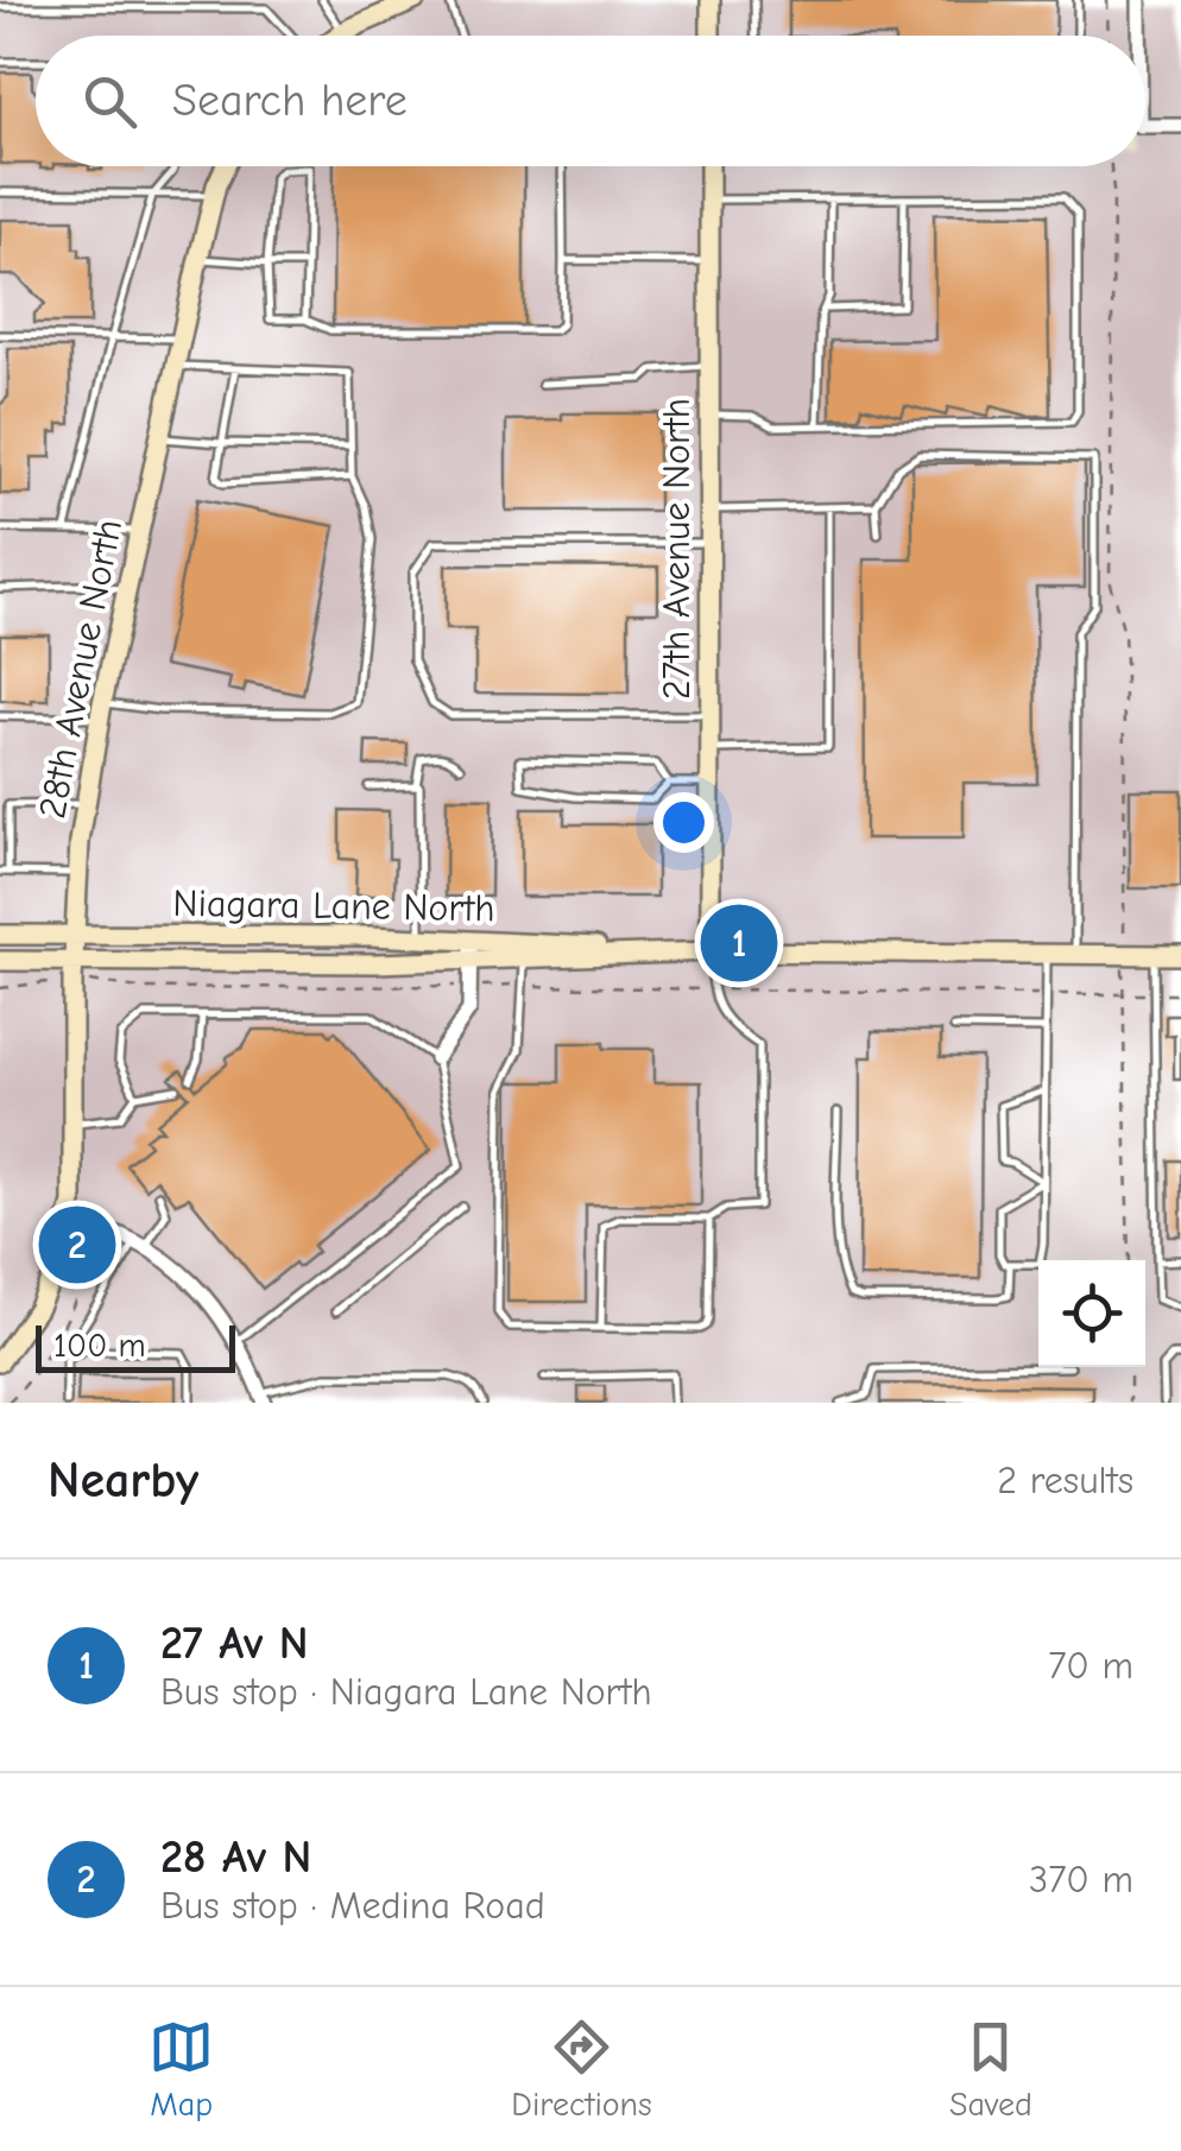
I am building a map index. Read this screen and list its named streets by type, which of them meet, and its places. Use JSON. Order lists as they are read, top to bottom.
{
  "streets": {
    "street": ["27th Avenue North", "28th Avenue North", "Niagara Lane North"]
  },
  "crossings": [
    ["27th Avenue North", "Niagara Lane North"],
    ["28th Avenue North", "Niagara Lane North"]
  ],
  "scale_bar": "100 m",
  "page": {
    "search": "Search here",
    "pins": ["1", "2"],
    "scale": "100 m",
    "heading": ["Nearby", "2 results"],
    "list": [
      {
        "mark": "1",
        "name": "27 Av N",
        "note": "Bus stop · Niagara Lane North",
        "value": "70 m"
      },
      {
        "mark": "2",
        "name": "28 Av N",
        "note": "Bus stop · Medina Road",
        "value": "370 m"
      }
    ],
    "nav": ["Map", "Directions", "Saved"]
  }
}
